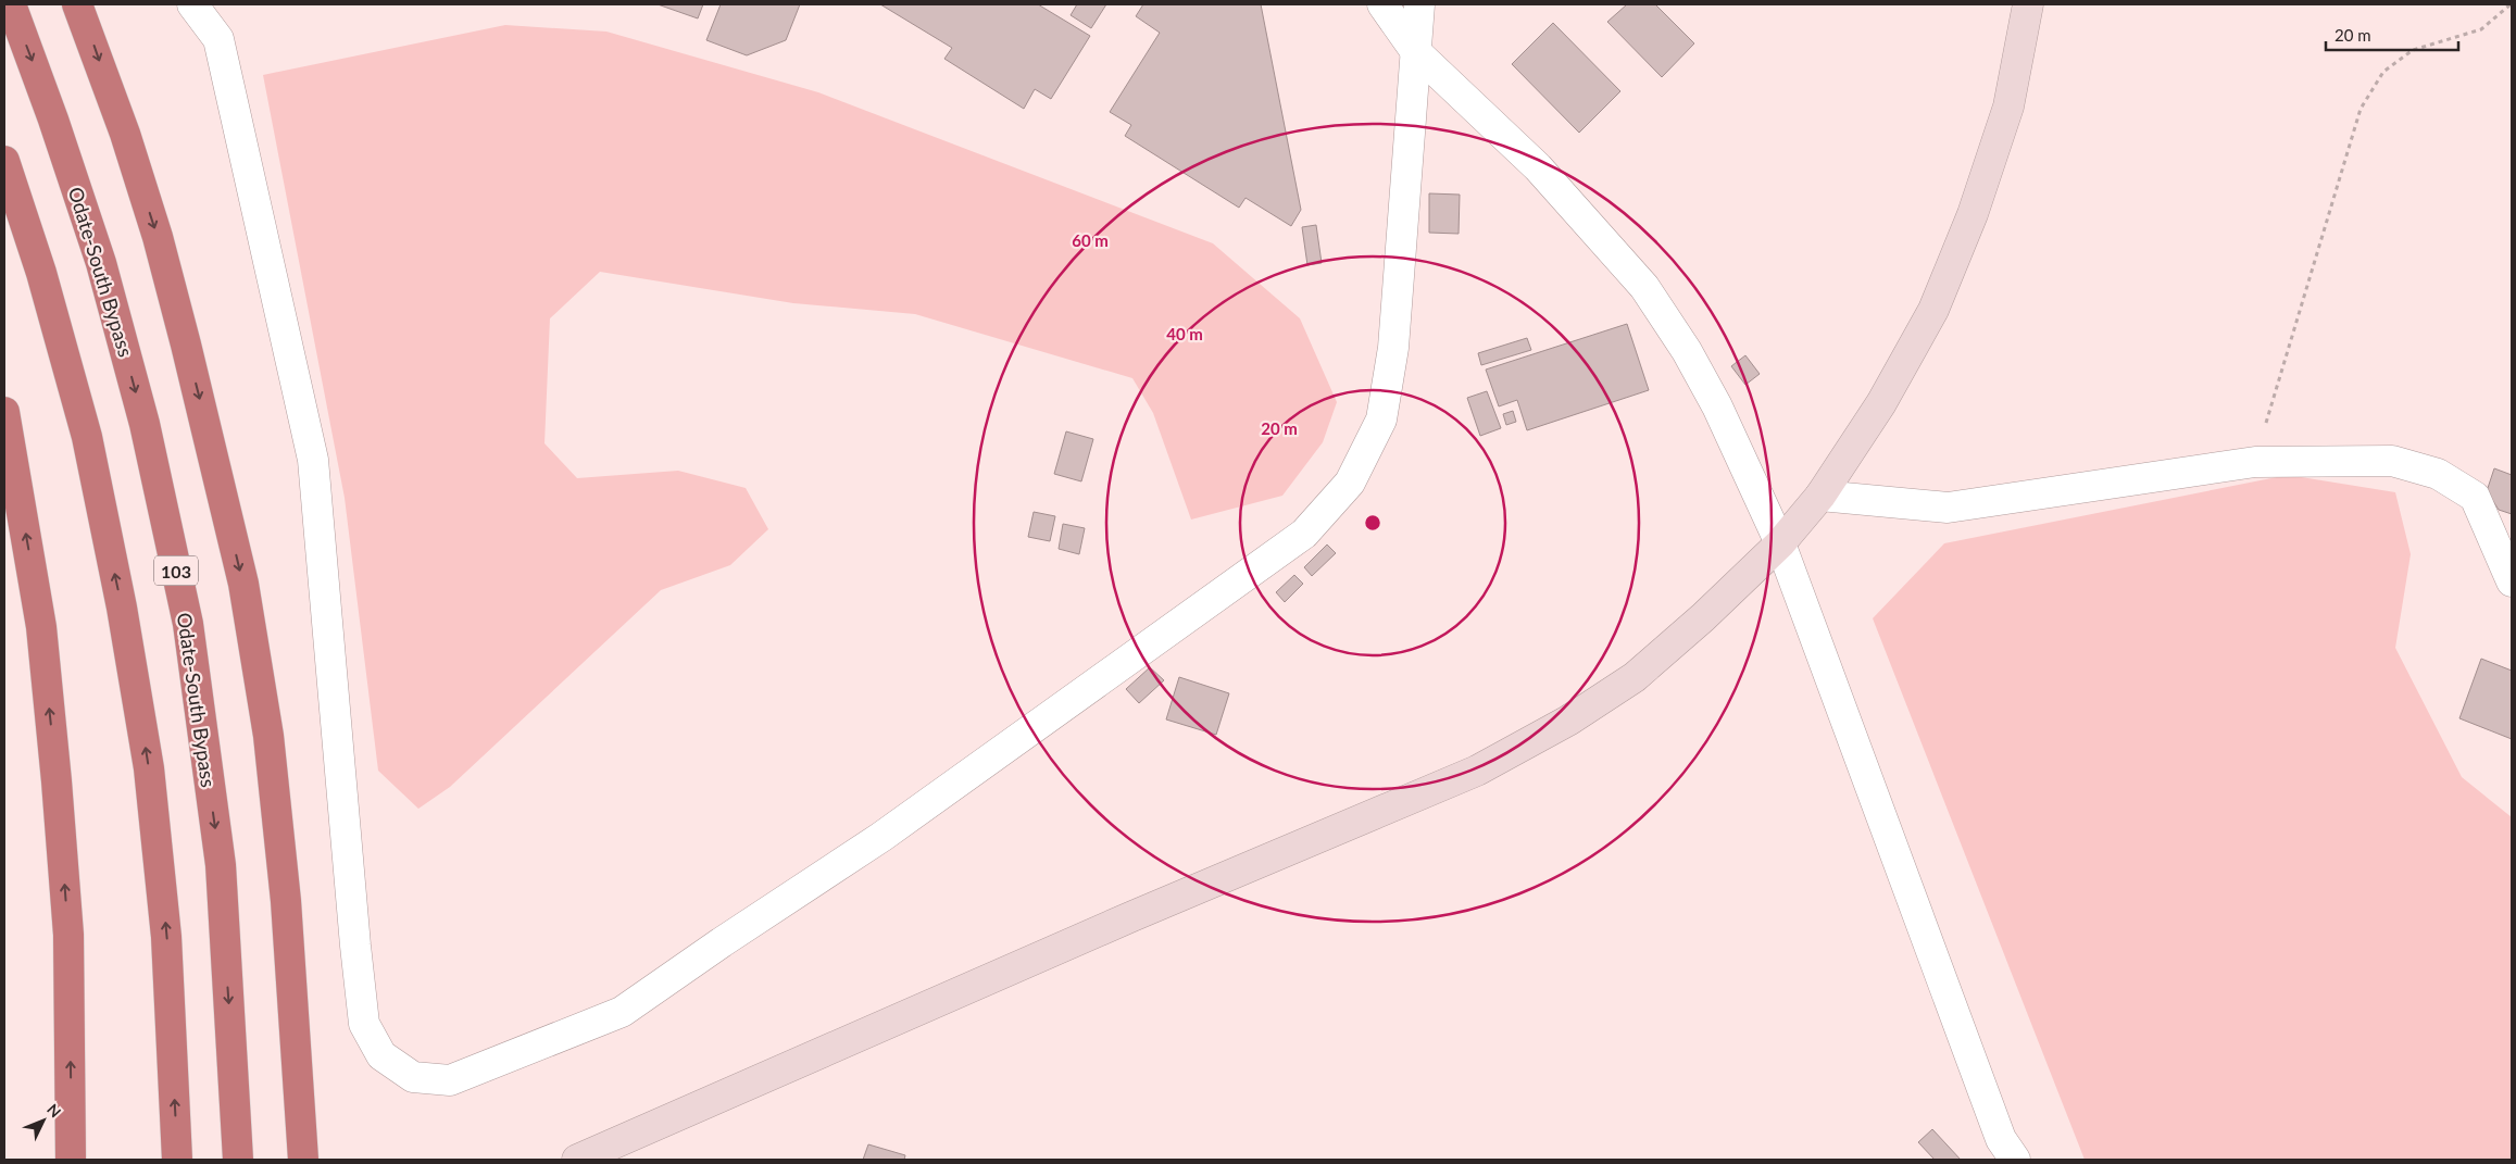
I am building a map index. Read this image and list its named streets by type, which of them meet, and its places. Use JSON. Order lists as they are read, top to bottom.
{
  "streets": {
    "highway": ["Odate-South Bypass", "103"]
  },
  "scale_bar": "20 m",
  "north": "top right",
  "rings": ["60 m", "40 m", "20 m"]
}
